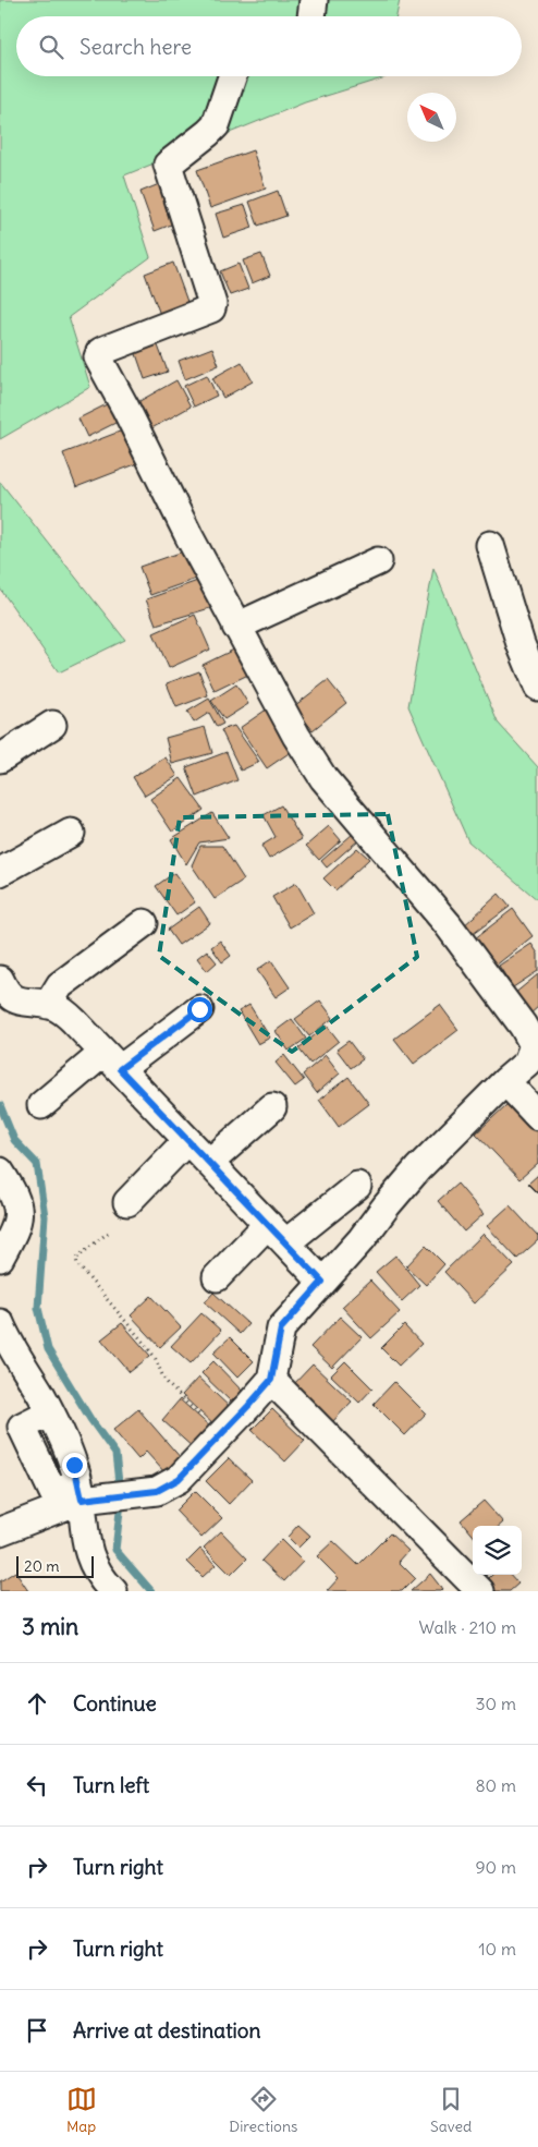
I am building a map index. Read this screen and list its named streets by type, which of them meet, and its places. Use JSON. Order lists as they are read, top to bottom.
{
  "scale_bar": "20 m",
  "north": "top left",
  "page": {
    "search": "Search here",
    "scale": "20 m",
    "heading": ["3 min", "Walk · 210 m"],
    "list": [
      ["Continue", "30 m"],
      ["Turn left", "80 m"],
      ["Turn right", "90 m"],
      ["Turn right", "10 m"],
      "Arrive at destination"
    ],
    "nav": ["Map", "Directions", "Saved"]
  }
}
